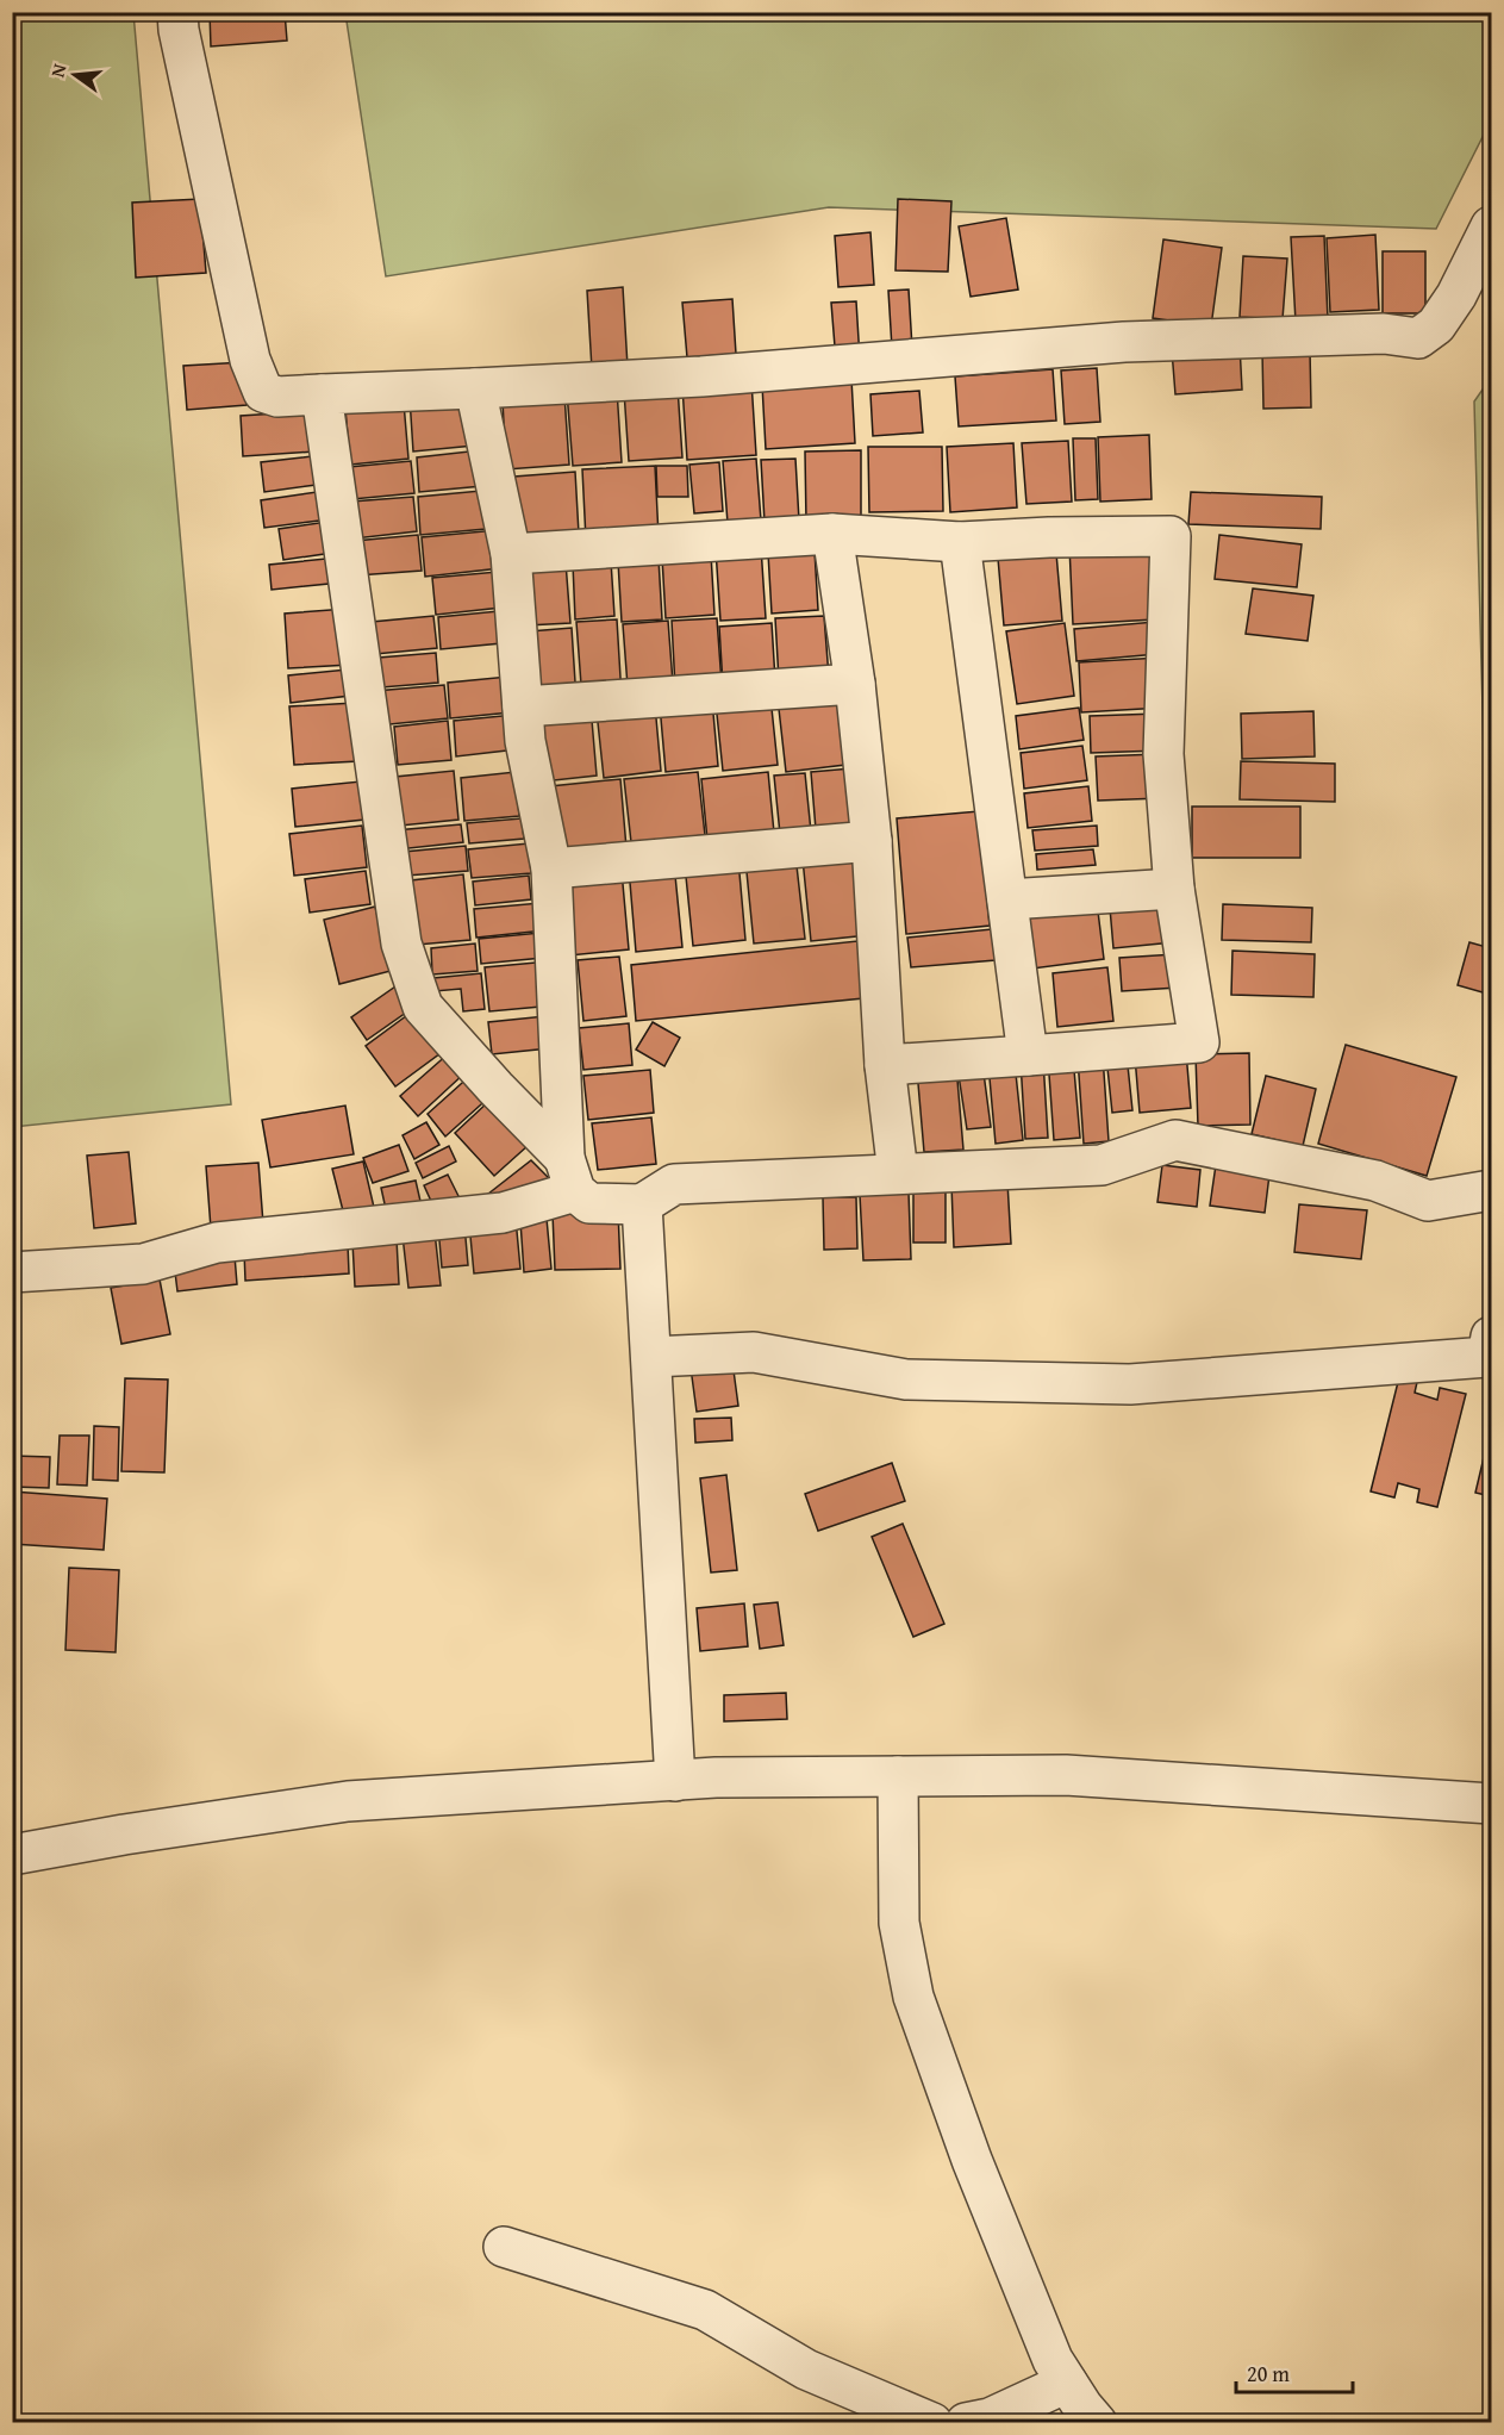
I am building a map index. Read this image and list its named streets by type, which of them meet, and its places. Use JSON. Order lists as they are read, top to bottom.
{
  "scale_bar": "20 m",
  "north": "left"
}
